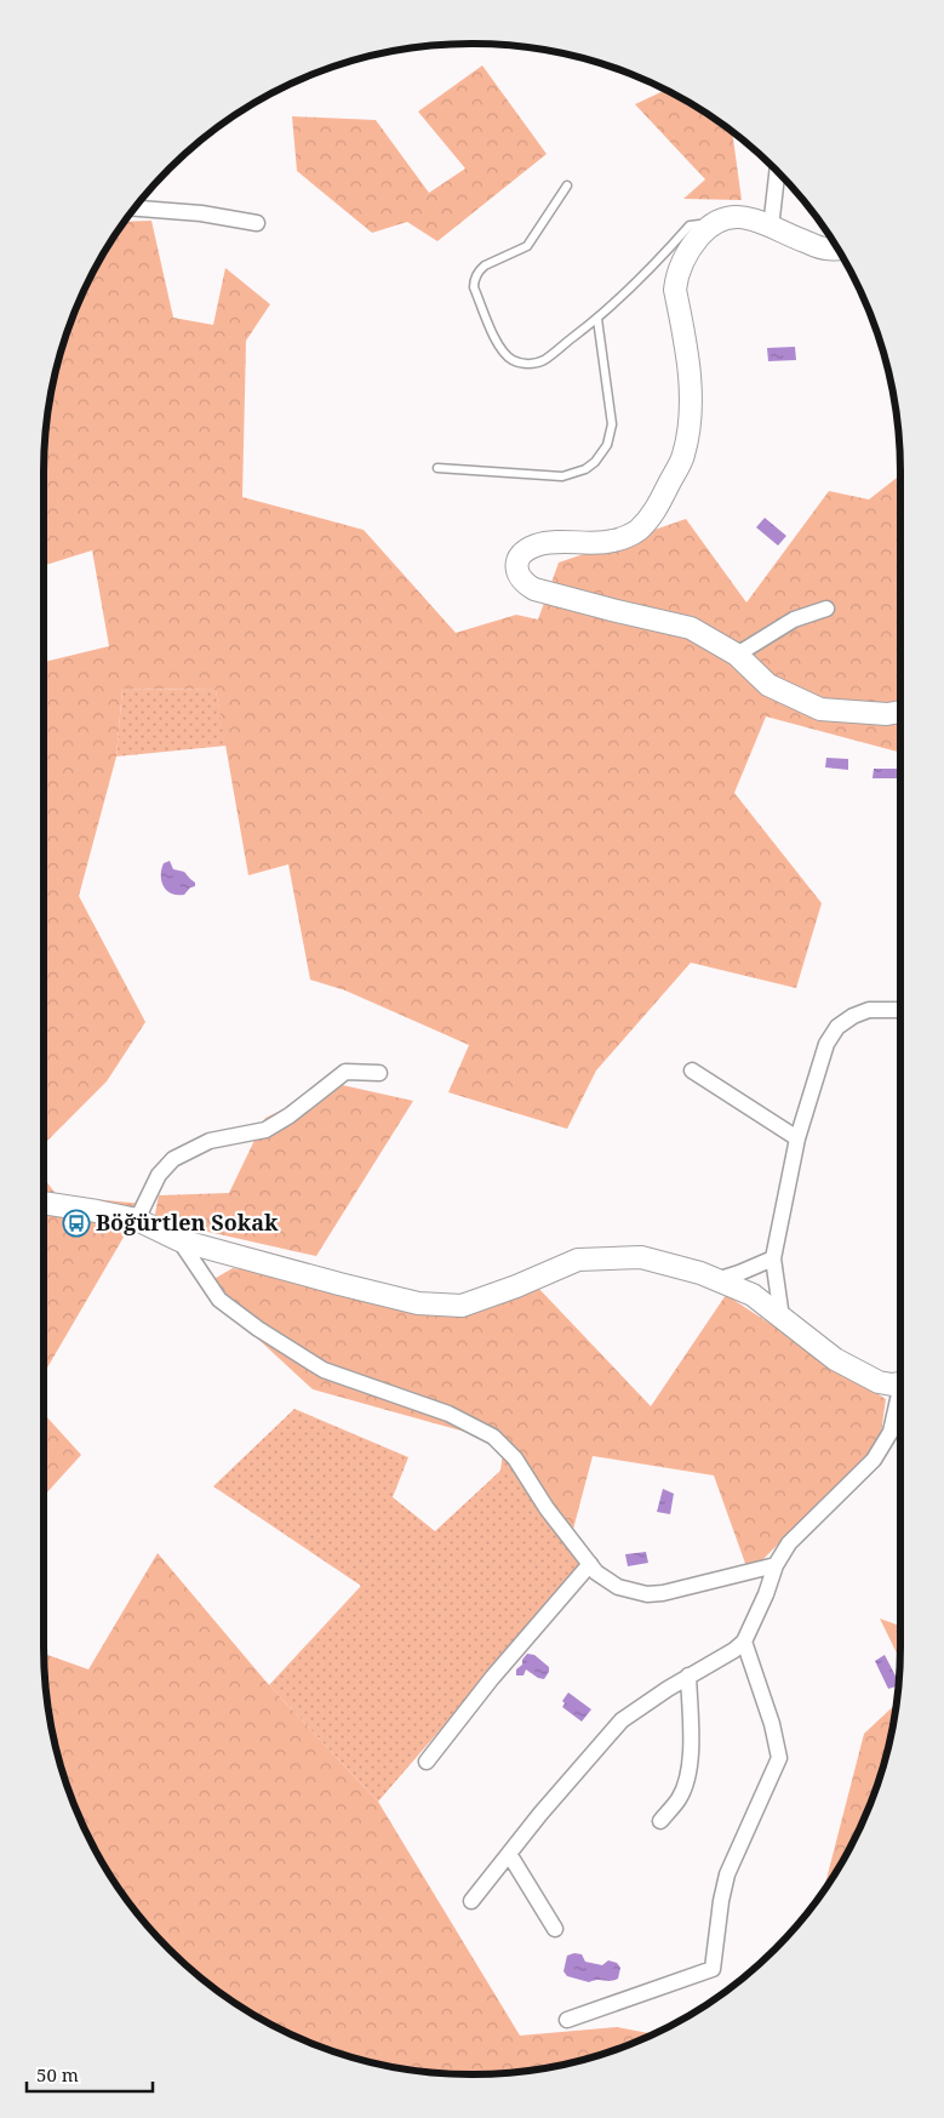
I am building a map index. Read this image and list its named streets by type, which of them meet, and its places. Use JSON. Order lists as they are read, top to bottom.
{
  "places": {
    "bus stop": ["Böğürtlen Sokak"]
  },
  "scale_bar": "50 m"
}
